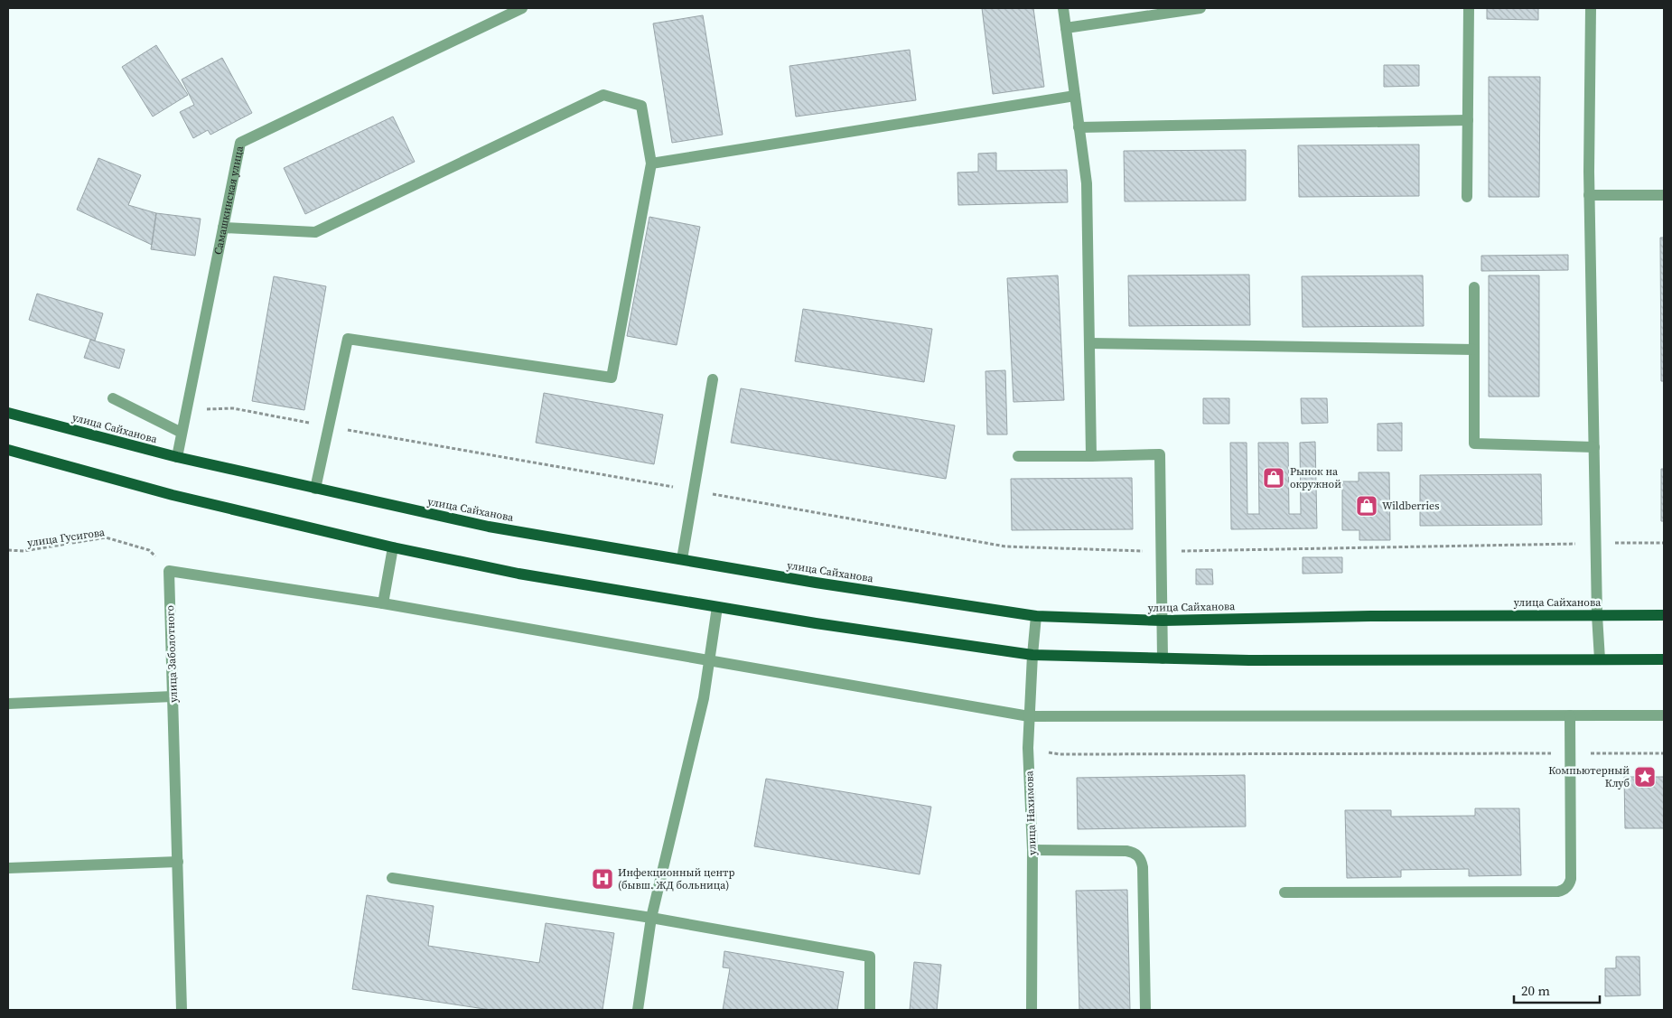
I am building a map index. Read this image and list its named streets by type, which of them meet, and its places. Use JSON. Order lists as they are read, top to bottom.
{
  "streets": {
    "main road": ["улица Сайханова"],
    "street": ["Самашкинская улица", "улица Заболотного", "улица Нахимова"],
    "path": ["улица Гусигова"]
  },
  "crossings": [
    ["Самашкинская улица", "улица Сайханова"],
    ["улица Сайханова", "улица Нахимова"],
    ["улица Гусигова", "улица Заболотного"]
  ],
  "places": {
    "shop": ["Рынок на окружной", "Wildberries"],
    "place": ["Компьютерный Клуб"],
    "hospital": ["Инфекционный центр (бывш. ЖД больница)"]
  },
  "scale_bar": "20 m"
}
